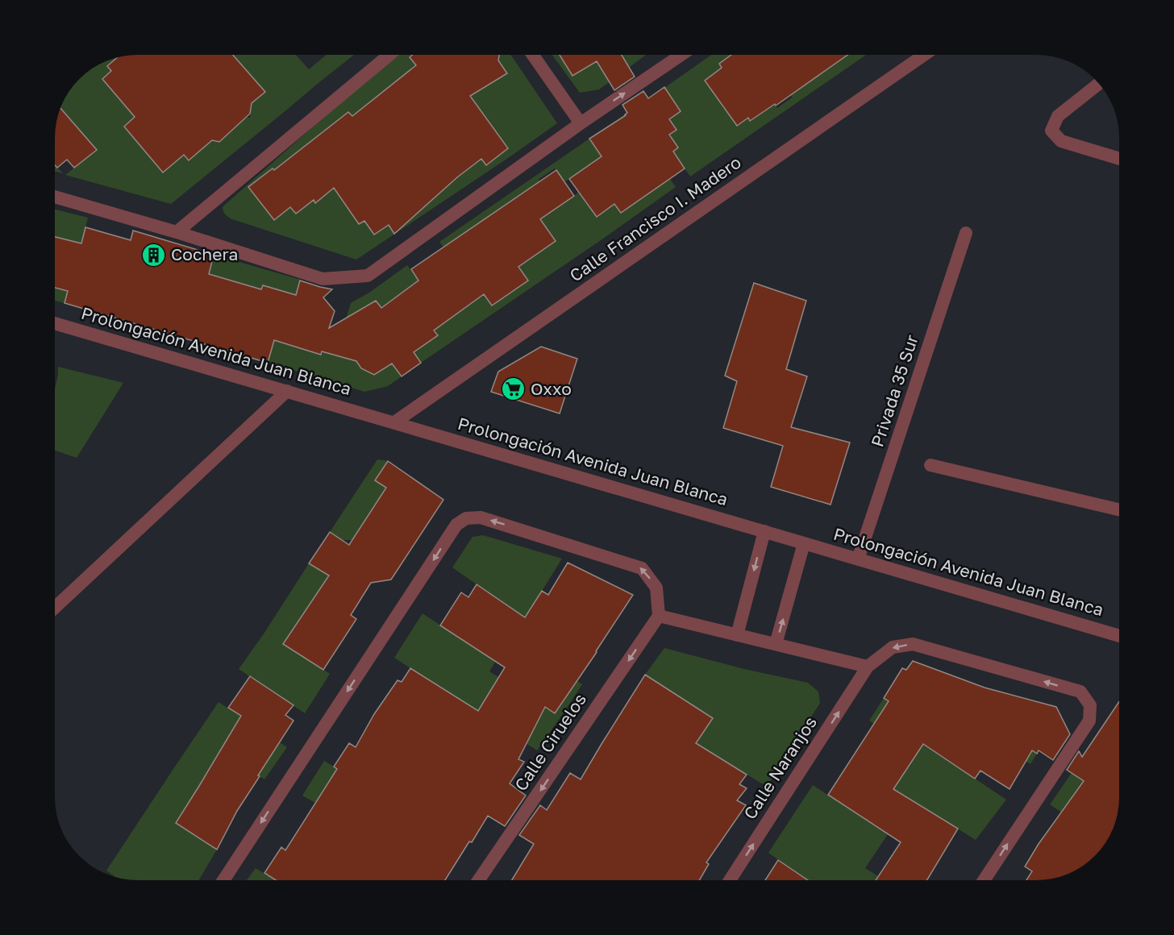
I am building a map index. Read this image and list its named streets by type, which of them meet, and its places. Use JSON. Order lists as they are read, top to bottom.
{
  "streets": {
    "street": [
      "Calle Francisco I. Madero",
      "Prolongación Avenida Juan Blanca",
      "Privada 35 Sur",
      "Calle Ciruelos",
      "Calle Naranjos"
    ]
  },
  "crossings": [
    ["Calle Francisco I. Madero", "Prolongación Avenida Juan Blanca"],
    ["Prolongación Avenida Juan Blanca", "Privada 35 Sur"]
  ],
  "one_way": ["Calle Ciruelos"],
  "places": {
    "building": ["Cochera"],
    "supermarket": ["Oxxo"]
  }
}
